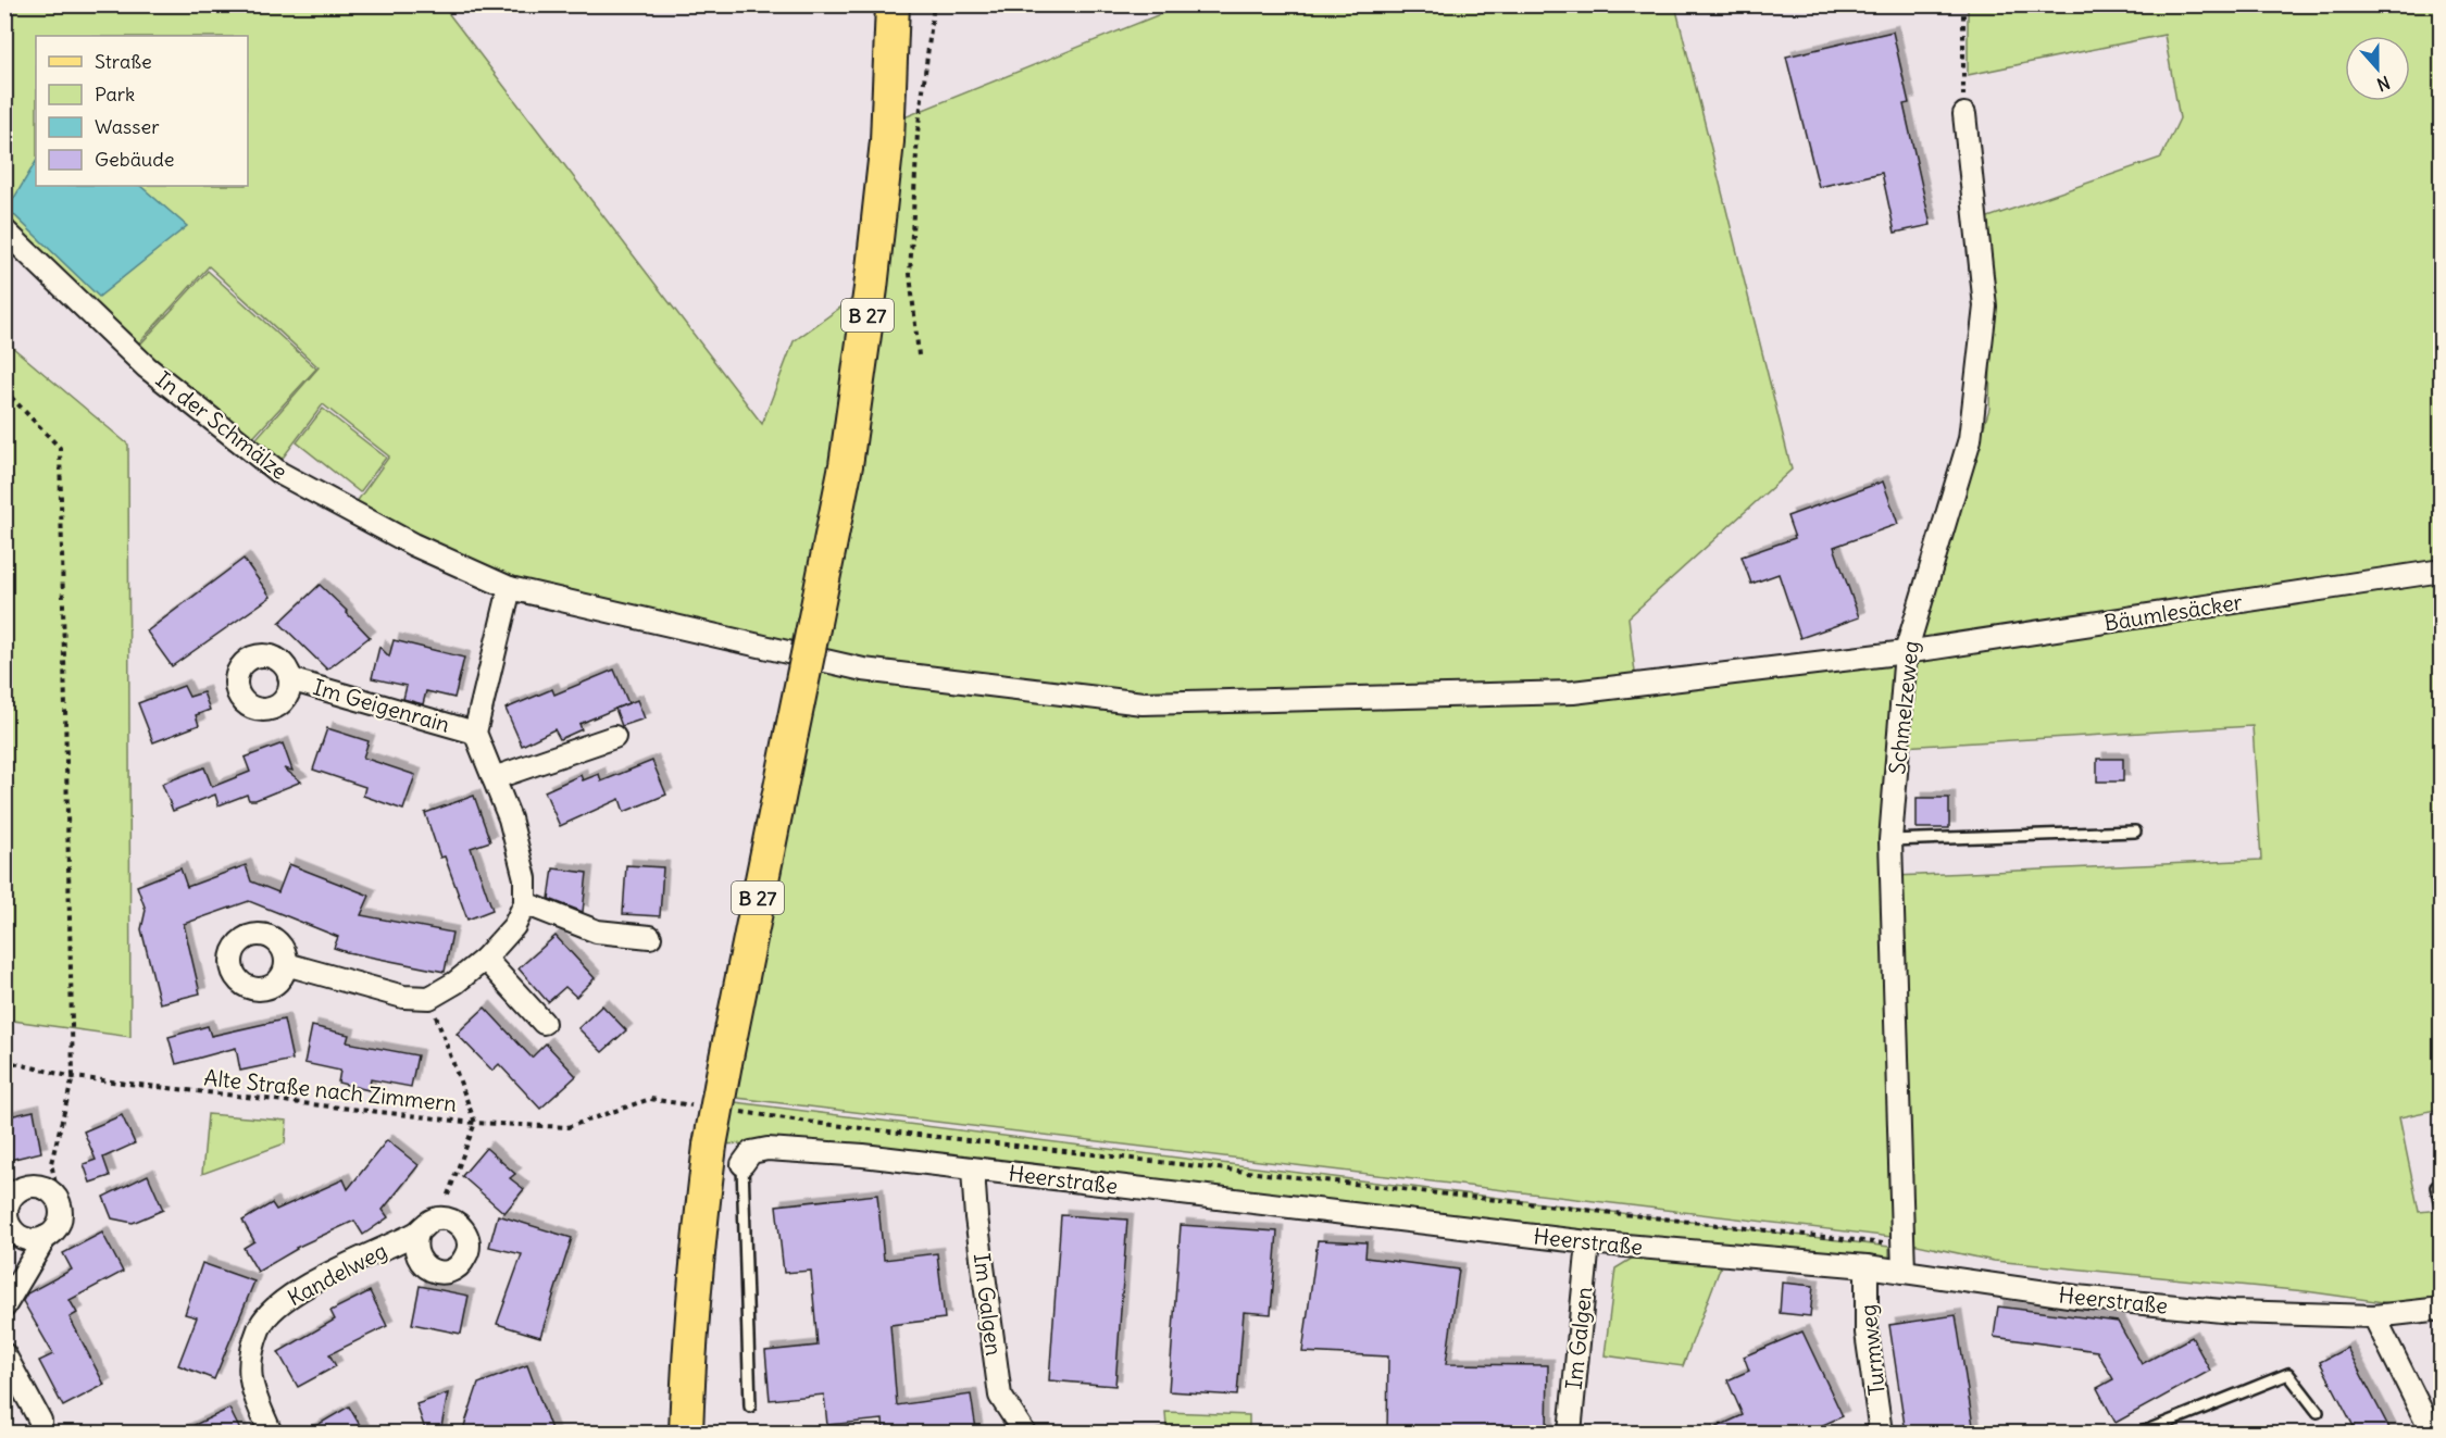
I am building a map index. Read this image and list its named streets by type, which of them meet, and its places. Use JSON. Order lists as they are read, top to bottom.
{
  "streets": {
    "main road": ["B 27"],
    "street": [
      "In der Schmälze",
      "Bäumlesäcker",
      "Im Geigenrain",
      "Schmelzeweg",
      "Heerstraße",
      "Kandelweg",
      "Im Galgen",
      "Turmweg"
    ],
    "path": ["Alte Straße nach Zimmern"]
  },
  "crossings": [
    ["In der Schmälze", "Bäumlesäcker"],
    ["In der Schmälze", "Im Geigenrain"],
    ["In der Schmälze", "Schmelzeweg"],
    ["Bäumlesäcker", "Schmelzeweg"],
    ["Schmelzeweg", "Heerstraße"],
    ["Heerstraße", "Im Galgen"],
    ["Heerstraße", "Turmweg"]
  ],
  "legend": [
    "Straße",
    "Park",
    "Wasser",
    "Gebäude"
  ],
  "north": "bottom"
}
